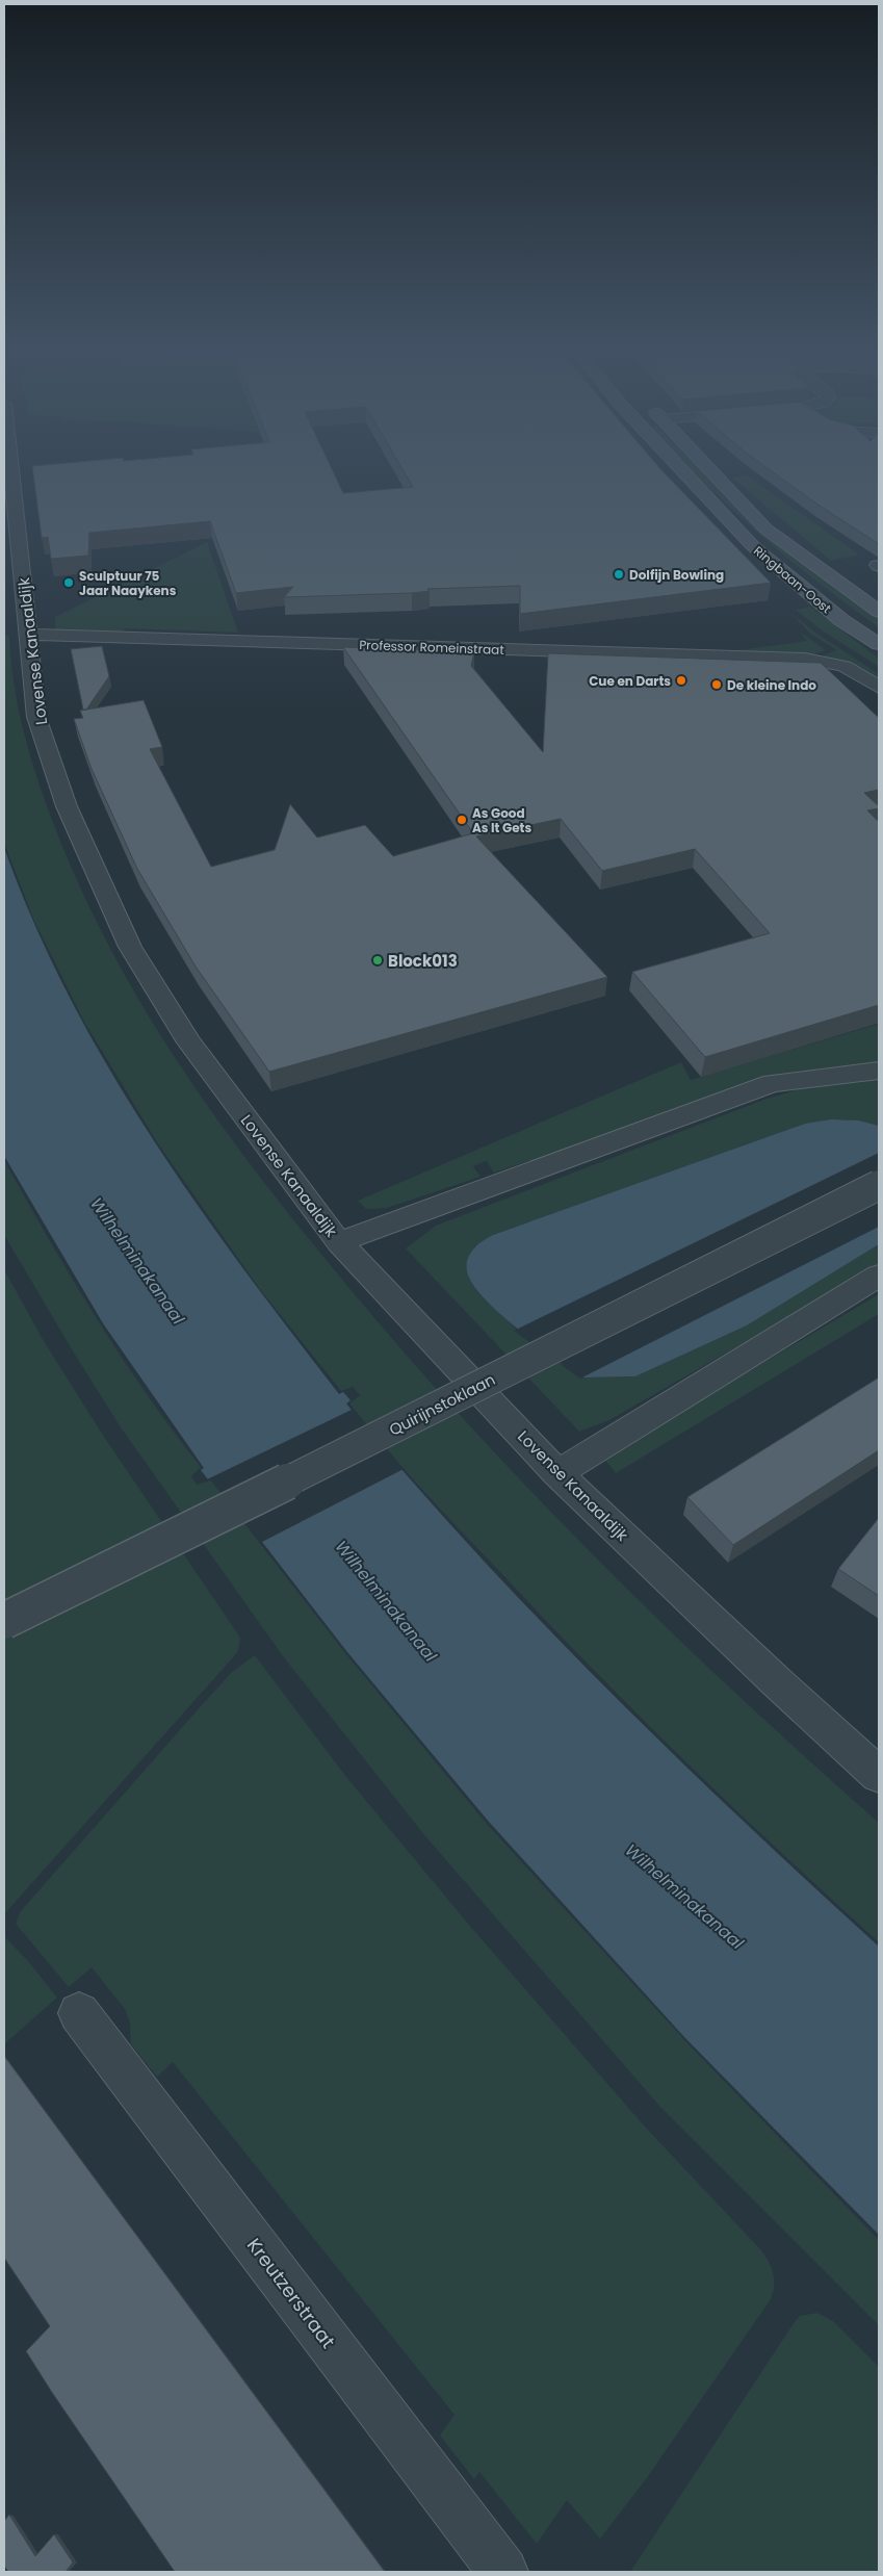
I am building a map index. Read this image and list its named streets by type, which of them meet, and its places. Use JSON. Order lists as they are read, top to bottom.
{
  "streets": {
    "main road": ["Ringbaan-Oost"],
    "street": [
      "Professor Romeinstraat",
      "Lovense Kanaaldijk",
      "Quirijnstoklaan",
      "Kreutzerstraat"
    ]
  },
  "crossings": [
    ["Professor Romeinstraat", "Lovense Kanaaldijk"]
  ],
  "water": ["Wilhelminakanaal"],
  "places": [
    "Dolfijn Bowling",
    "Sculptuur 75 Jaar Naaykens",
    "Cue en Darts",
    "De kleine Indo",
    "As Good As It Gets",
    "Block013"
  ]
}
